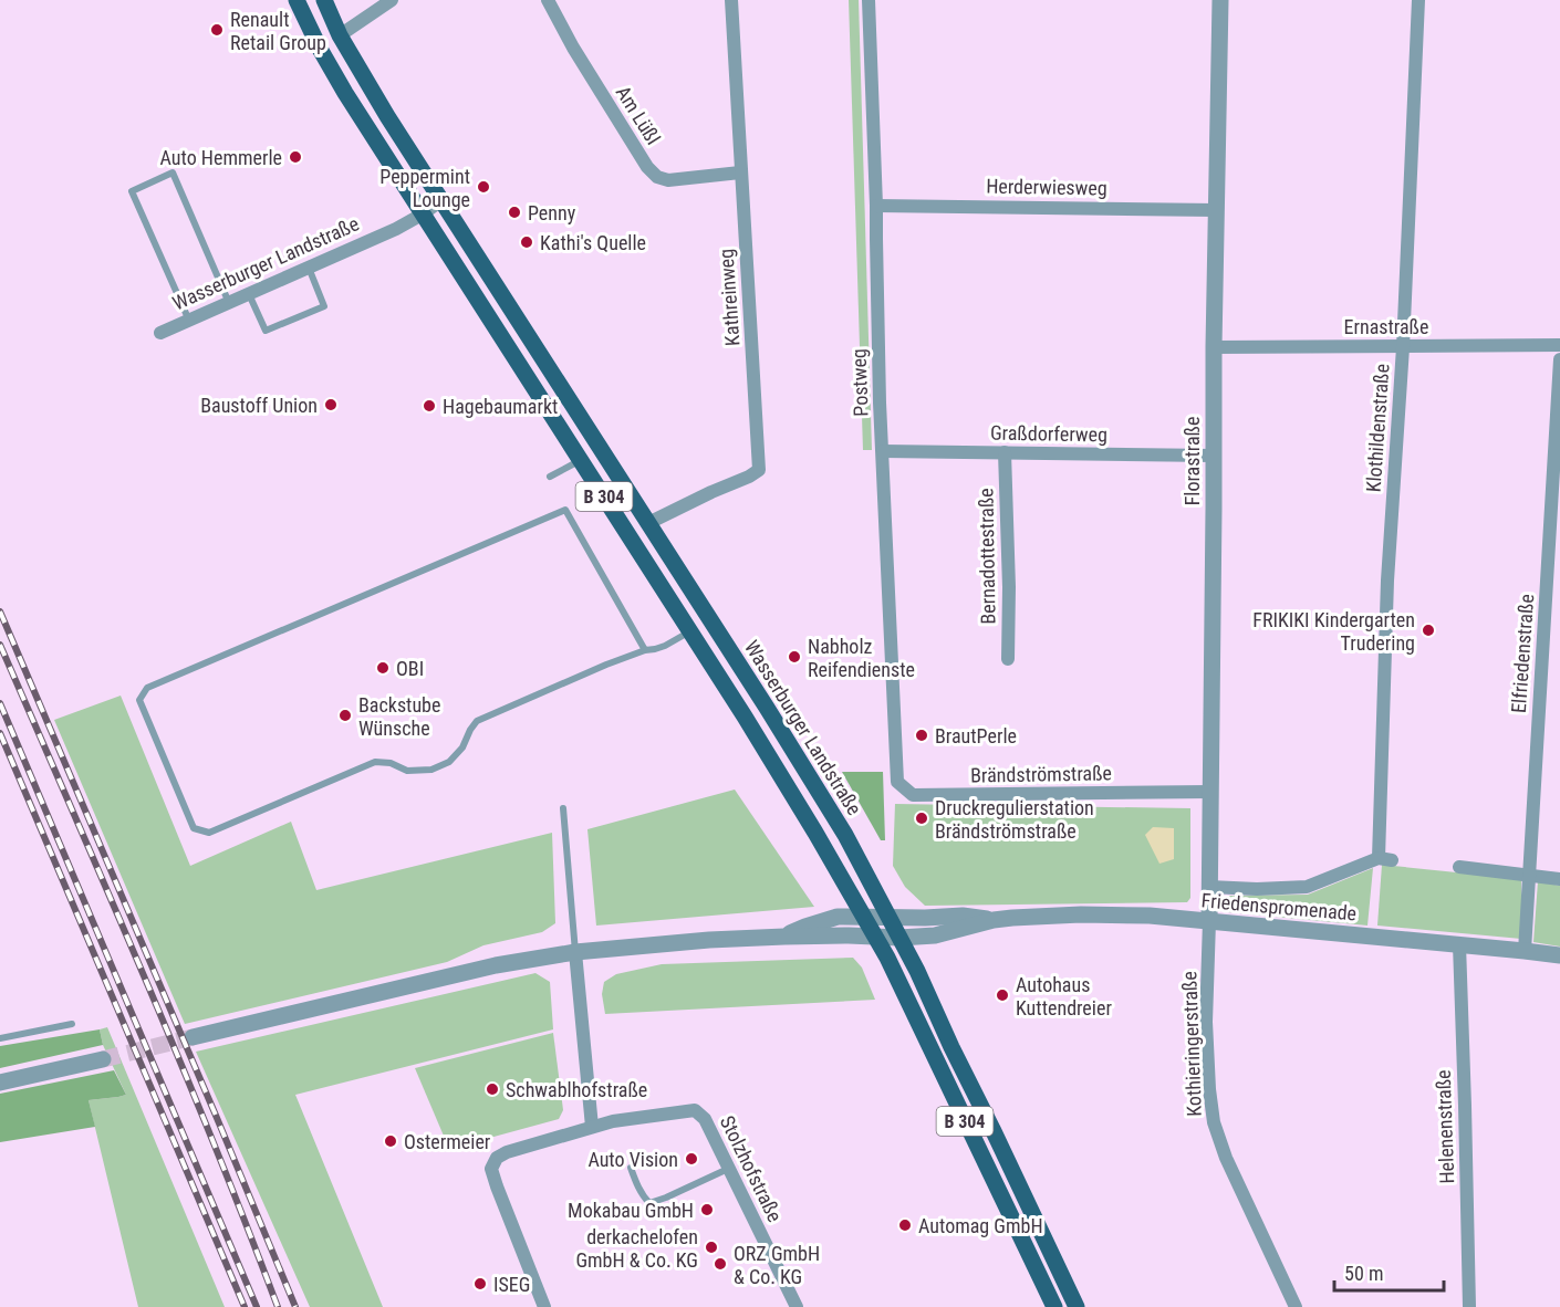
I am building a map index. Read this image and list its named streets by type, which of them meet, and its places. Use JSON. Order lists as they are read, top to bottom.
{
  "streets": {
    "main road": ["Wasserburger Landstraße", "B 304"],
    "street": [
      "Am Lüßl",
      "Herderwiesweg",
      "Kathreinweg",
      "Ernastraße",
      "Postweg",
      "Klothildenstraße",
      "Graßdorferweg",
      "Florastraße",
      "Bernadottestraße",
      "Elfriedenstraße",
      "Brändströmstraße",
      "Friedenspromenade",
      "Kothieringerstraße",
      "Helenenstraße",
      "Stolzhofstraße"
    ]
  },
  "crossings": [
    ["Am Lüßl", "Kathreinweg"],
    ["Herderwiesweg", "Postweg"],
    ["Herderwiesweg", "Florastraße"],
    ["Wasserburger Landstraße", "Kathreinweg"],
    ["Wasserburger Landstraße", "B 304"],
    ["Wasserburger Landstraße", "Friedenspromenade"],
    ["Ernastraße", "Klothildenstraße"],
    ["Ernastraße", "Florastraße"],
    ["Postweg", "Graßdorferweg"],
    ["Postweg", "Brändströmstraße"],
    ["Klothildenstraße", "Friedenspromenade"],
    ["Graßdorferweg", "Florastraße"],
    ["Graßdorferweg", "Bernadottestraße"],
    ["Florastraße", "Brändströmstraße"],
    ["Florastraße", "Friedenspromenade"],
    ["Florastraße", "Kothieringerstraße"],
    ["B 304", "Friedenspromenade"],
    ["Elfriedenstraße", "Friedenspromenade"],
    ["Friedenspromenade", "Kothieringerstraße"],
    ["Friedenspromenade", "Helenenstraße"]
  ],
  "places": [
    "Renault Retail Group",
    "Auto Hemmerle",
    "Peppermint Lounge",
    "Penny",
    "Kathi's Quelle",
    "Baustoff Union",
    "Hagebaumarkt",
    "FRIKIKI Kindergarten Trudering",
    "Nabholz Reifendienste",
    "OBI",
    "Backstube Wünsche",
    "BrautPerle",
    "Druckregulierstation Brändströmstraße",
    "Autohaus Kuttendreier",
    "Schwablhofstraße",
    "Ostermeier",
    "Auto Vision",
    "Mokabau GmbH",
    "Automag GmbH",
    "derkachelofen GmbH & Co. KG",
    "ORZ GmbH & Co. KG",
    "ISEG"
  ],
  "scale_bar": "50 m"
}
